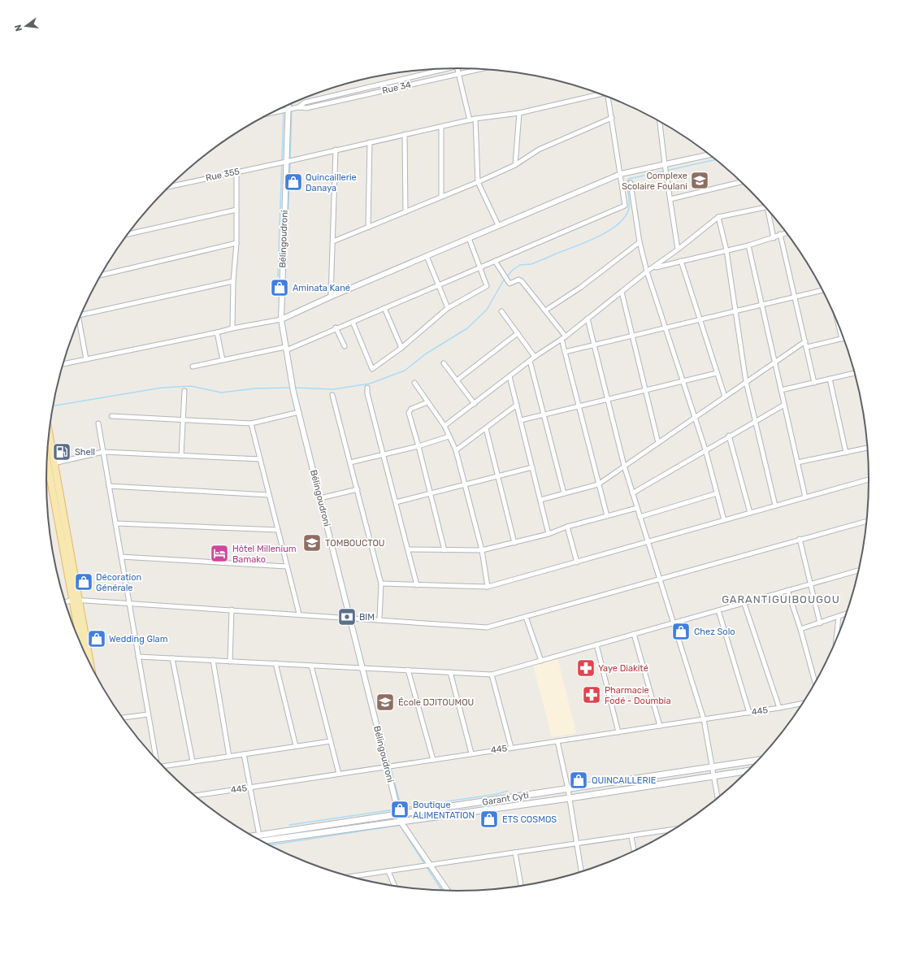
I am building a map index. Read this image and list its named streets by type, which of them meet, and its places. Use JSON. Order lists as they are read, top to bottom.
{
  "streets": {
    "main road": ["Garant Cyti"],
    "street": [
      "Rue 34",
      "Rue 355",
      "Bélingoudroni",
      "445"
    ]
  },
  "crossings": [
    ["Rue 34", "Bélingoudroni"],
    ["Rue 355", "Bélingoudroni"],
    ["Bélingoudroni", "445"],
    ["Bélingoudroni", "Garant Cyti"]
  ],
  "districts": ["GARANTIGUIBOUGOU"],
  "places": {
    "school or university": ["Complexe Scolaire Foulani", "TOMBOUCTOU", "École DJITOUMOU"],
    "shop": [
      "Quincaillerie Danaya",
      "Aminata Kané",
      "Décoration Générale",
      "Chez Solo",
      "Wedding Glam",
      "QUINCAILLERIE",
      "Boutique ALIMENTATION",
      "ETS COSMOS"
    ],
    "fuel station": ["Shell"],
    "hotel": ["Hôtel Millenium Bamako"],
    "bank": ["BIM"],
    "pharmacy": ["Yaye Diakité", "Pharmacie Fodé - Doumbia"]
  },
  "north": "left"
}
